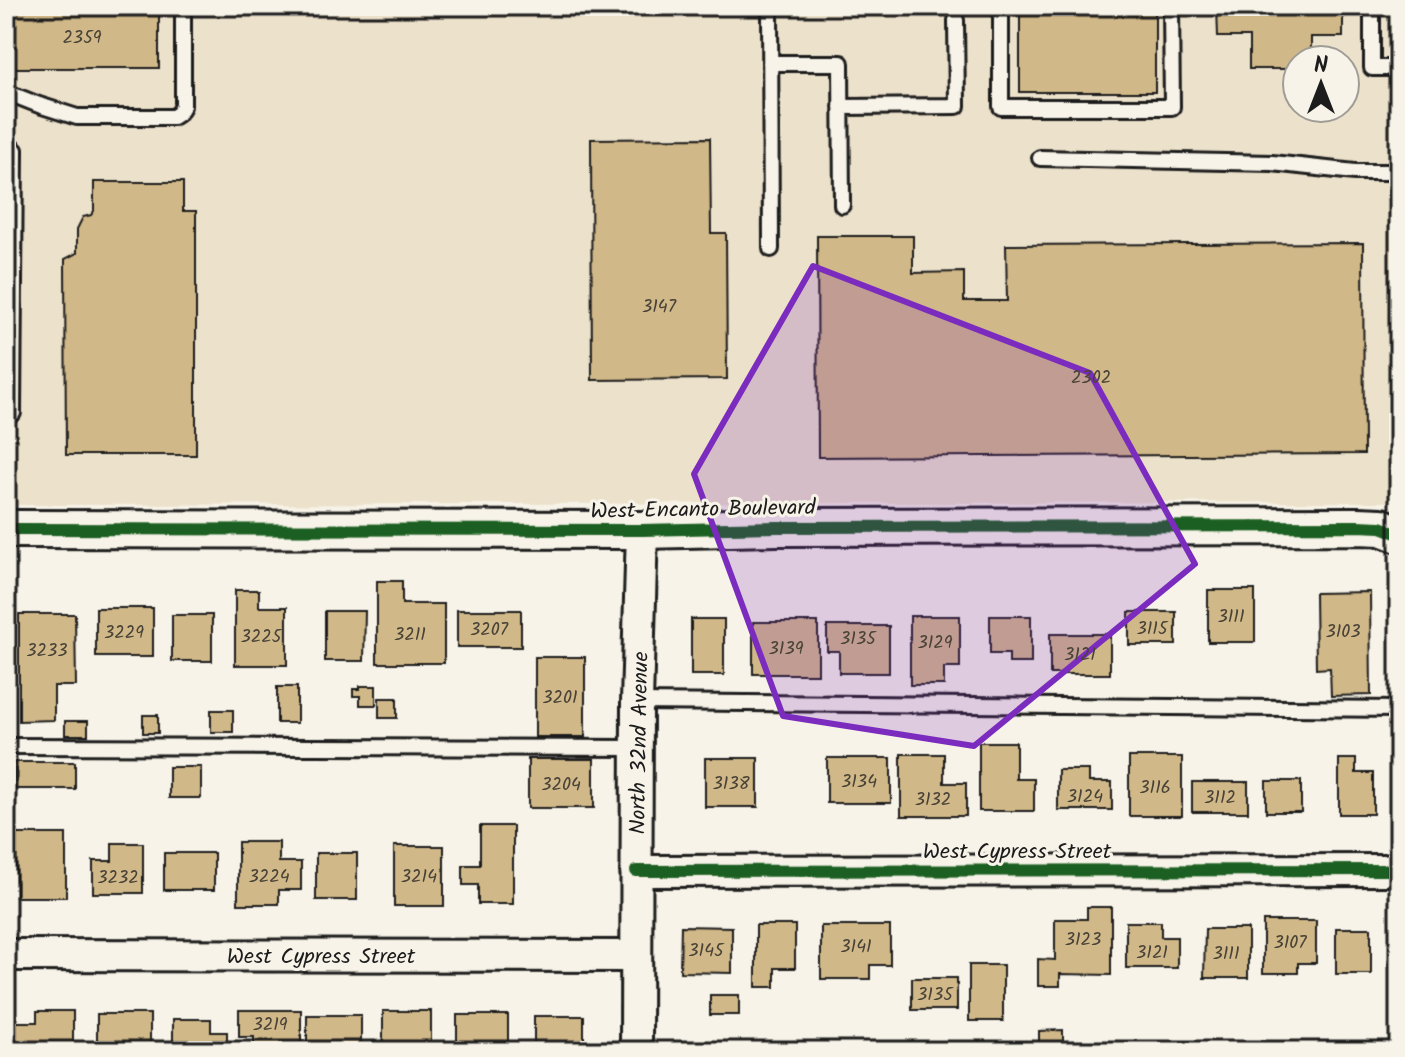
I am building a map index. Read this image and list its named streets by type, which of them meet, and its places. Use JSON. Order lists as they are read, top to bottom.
{
  "streets": {
    "street": ["West Encanto Boulevard", "North 32nd Avenue", "West Cypress Street"]
  },
  "crossings": [
    ["West Encanto Boulevard", "North 32nd Avenue"],
    ["North 32nd Avenue", "West Cypress Street"]
  ],
  "house_numbers": [
    "2359",
    "3147",
    "2302",
    "3111",
    "3115",
    "3207",
    "3103",
    "3229",
    "3211",
    "3225",
    "3135",
    "3129",
    "3139",
    "3233",
    "3121",
    "3201",
    "3134",
    "3138",
    "3204",
    "3116",
    "3124",
    "3112",
    "3132",
    "3224",
    "3214",
    "3232",
    "3123",
    "3107",
    "3141",
    "3145",
    "3121",
    "3111",
    "3135",
    "3219"
  ],
  "north": "top"
}
